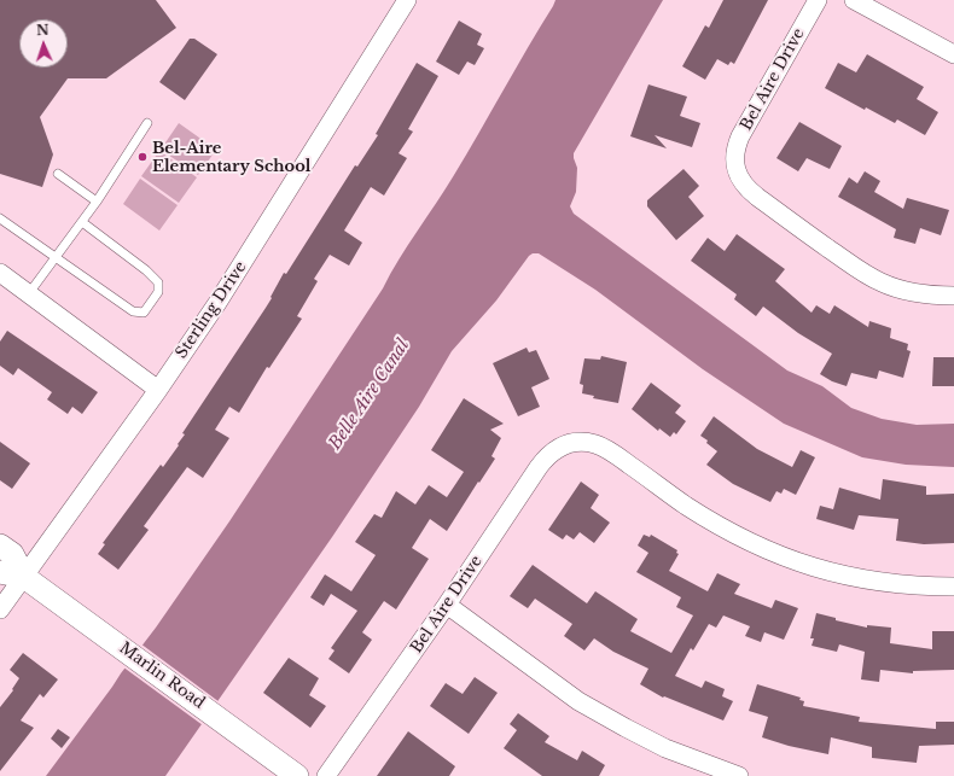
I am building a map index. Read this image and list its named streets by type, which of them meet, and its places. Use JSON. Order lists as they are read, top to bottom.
{
  "streets": {
    "street": ["Bel Aire Drive", "Sterling Drive", "Marlin Road"]
  },
  "crossings": [
    ["Sterling Drive", "Marlin Road"]
  ],
  "water": ["Belle Aire Canal"],
  "places": ["Bel-Aire Elementary School"],
  "north": "top"
}
